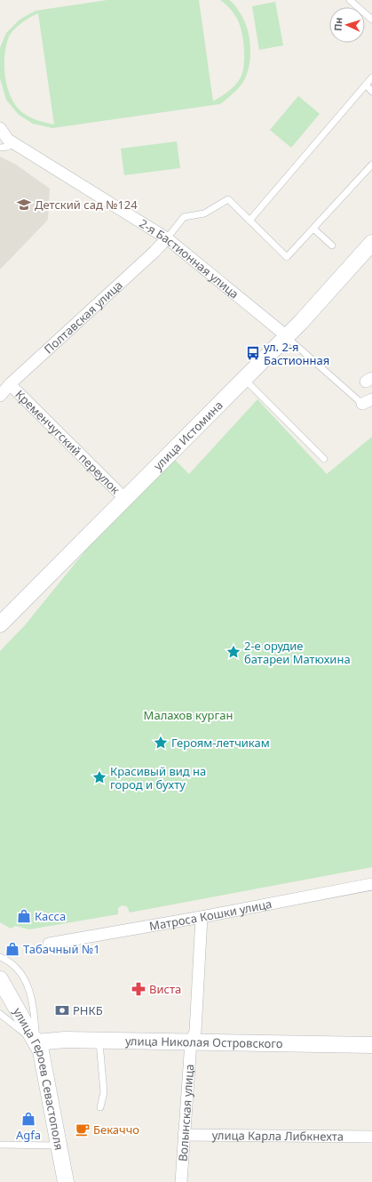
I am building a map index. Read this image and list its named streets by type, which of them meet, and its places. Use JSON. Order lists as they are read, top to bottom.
{
  "streets": {
    "main road": ["улица Истомина", "улица Николая Островского", "улица Героев Севастополя"],
    "street": [
      "2-я Бастионная улица",
      "Полтавская улица",
      "Кременчугский переулок",
      "Матроса Кошки улица",
      "Волынская улица",
      "улица Карла Либкнехта"
    ]
  },
  "crossings": [
    ["2-я Бастионная улица", "Полтавская улица"],
    ["2-я Бастионная улица", "улица Истомина"],
    ["Полтавская улица", "Кременчугский переулок"],
    ["улица Истомина", "Кременчугский переулок"],
    ["Матроса Кошки улица", "Волынская улица"],
    ["улица Николая Островского", "улица Героев Севастополя"],
    ["улица Николая Островского", "Волынская улица"],
    ["Волынская улица", "улица Карла Либкнехта"]
  ],
  "parks": ["Малахов курган"],
  "places": {
    "school or university": ["Детский сад №124"],
    "bus stop": ["ул. 2-я Бастионная"],
    "place": ["2-е орудие батареи Матюхина", "Героям-летчикам", "Красивый вид на город и бухту"],
    "shop": ["Касса", "Табачный №1", "Agfa"],
    "pharmacy": ["Виста"],
    "bank": ["РНКБ"],
    "cafe": ["Бекаччо"]
  },
  "north": "left"
}
